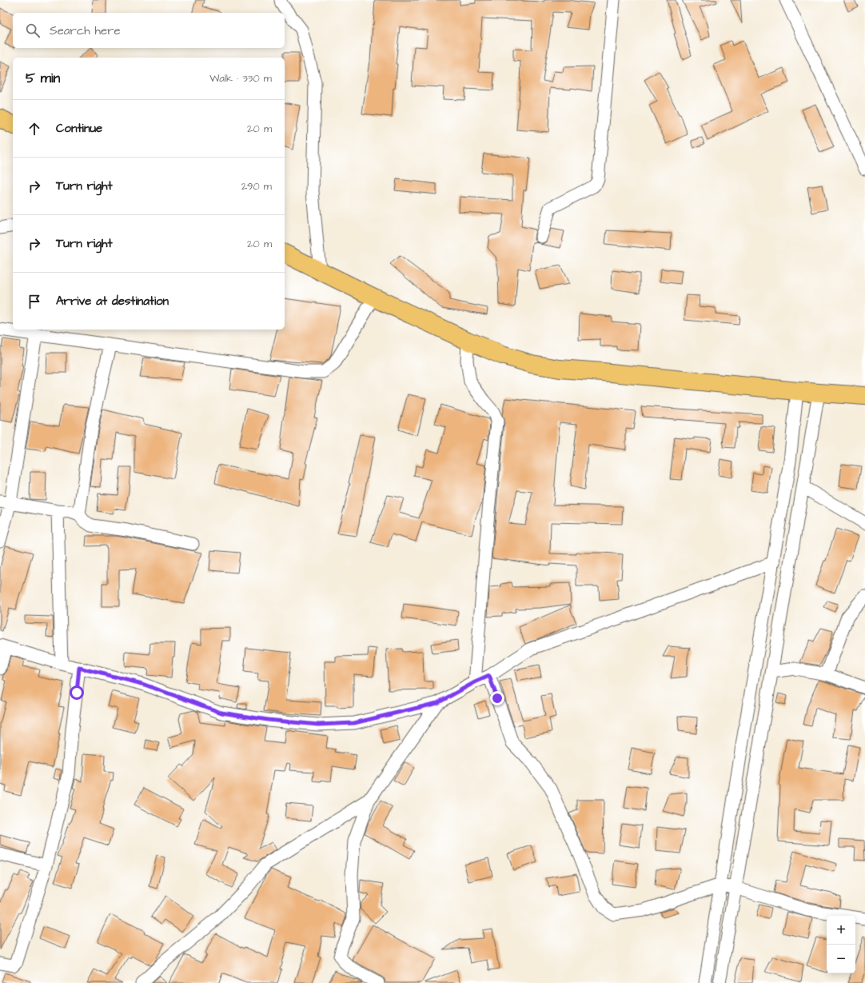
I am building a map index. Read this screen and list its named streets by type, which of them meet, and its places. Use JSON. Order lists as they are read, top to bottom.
{
  "page": {
    "search": "Search here",
    "heading": ["5 min", "Walk · 330 m"],
    "list": [
      ["Continue", "20 m"],
      ["Turn right", "290 m"],
      ["Turn right", "20 m"],
      "Arrive at destination"
    ],
    "map_buttons": ["+", "−"]
  }
}
